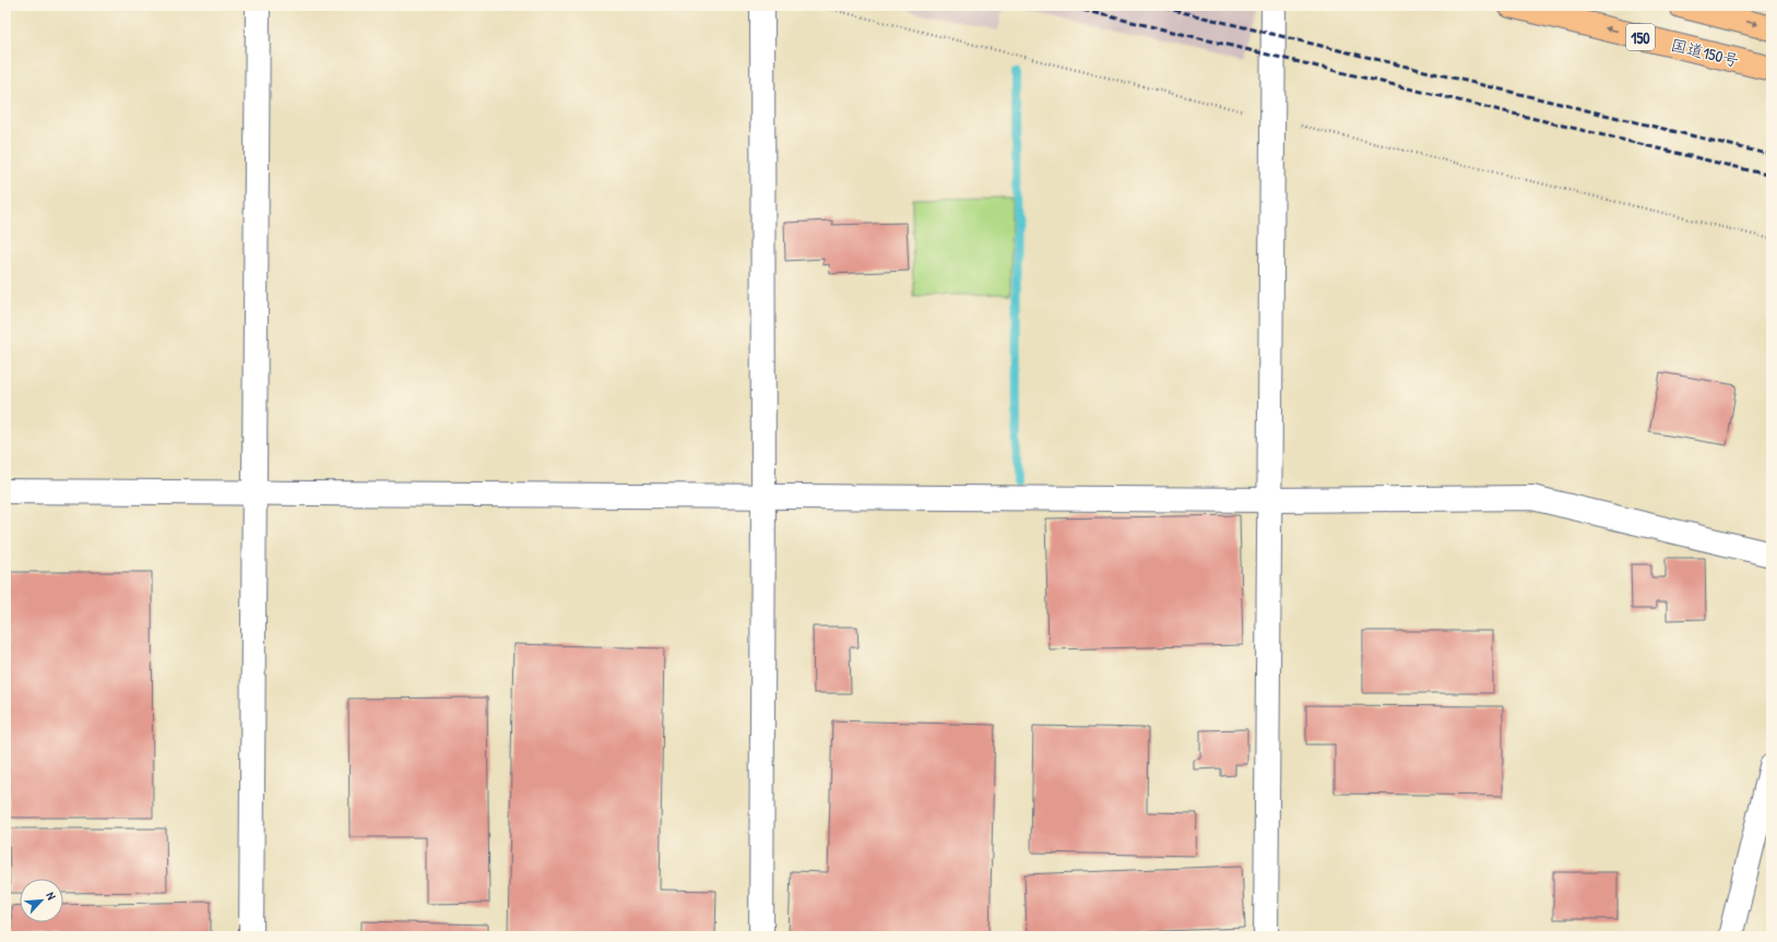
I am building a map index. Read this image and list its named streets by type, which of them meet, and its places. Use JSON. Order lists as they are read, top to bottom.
{
  "streets": {
    "highway": ["150", "国道150号"]
  },
  "north": "top right"
}
